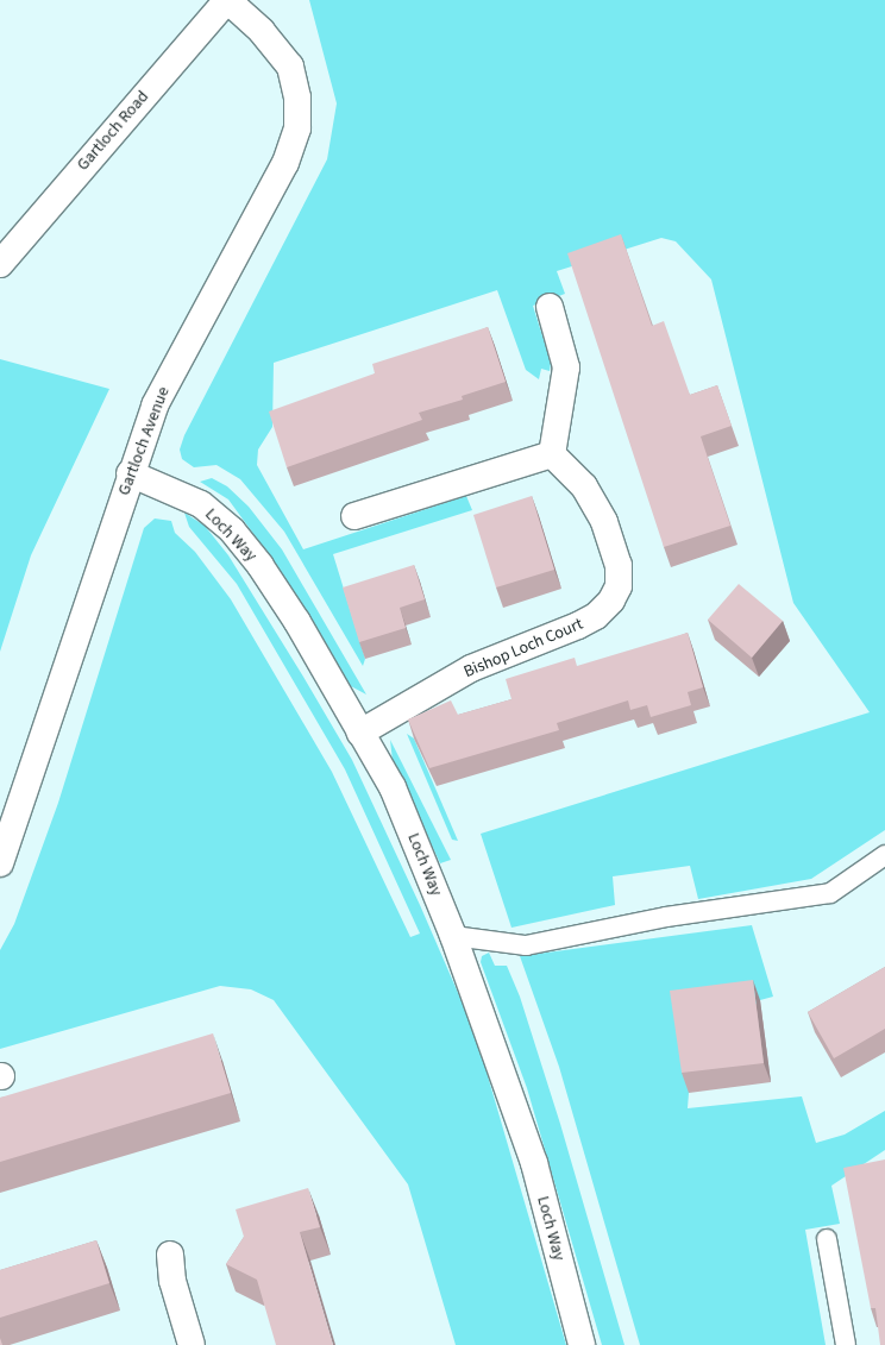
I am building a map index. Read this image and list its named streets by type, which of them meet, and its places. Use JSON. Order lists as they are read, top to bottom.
{
  "streets": {
    "street": [
      "Gartloch Road",
      "Gartloch Avenue",
      "Loch Way",
      "Bishop Loch Court"
    ]
  },
  "crossings": [
    ["Gartloch Road", "Gartloch Avenue"],
    ["Gartloch Avenue", "Loch Way"],
    ["Loch Way", "Bishop Loch Court"]
  ]
}
